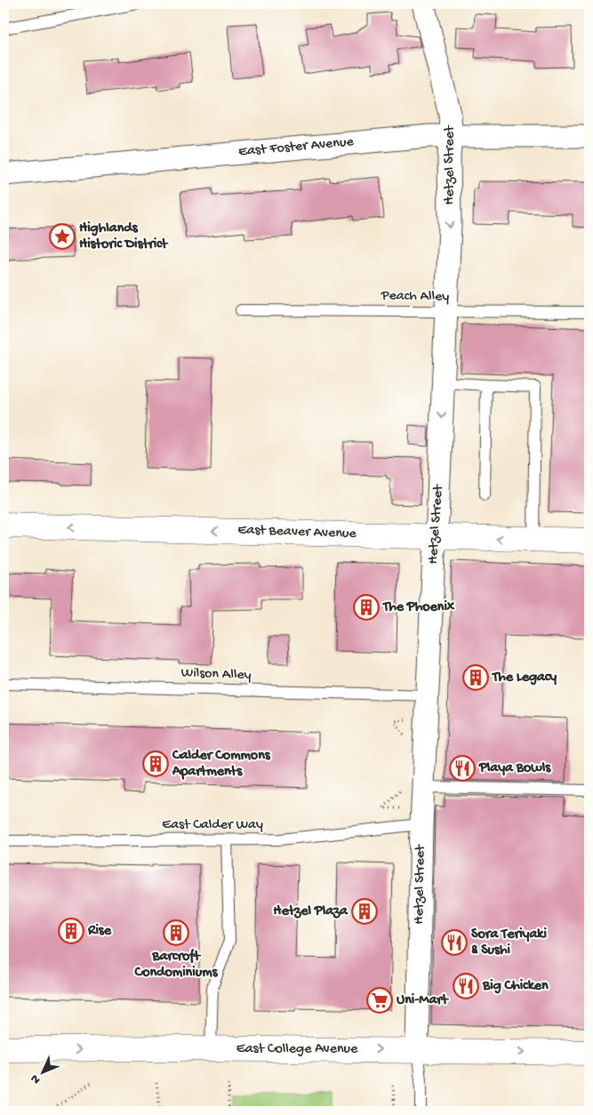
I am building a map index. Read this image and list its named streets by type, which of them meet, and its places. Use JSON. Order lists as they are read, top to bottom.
{
  "streets": {
    "main road": ["East Beaver Avenue", "East College Avenue"],
    "street": ["East Foster Avenue", "Hetzel Street"],
    "lane": ["Peach Alley", "Wilson Alley", "East Calder Way"]
  },
  "crossings": [
    ["East Foster Avenue", "Hetzel Street"],
    ["Hetzel Street", "Peach Alley"],
    ["Hetzel Street", "East Beaver Avenue"],
    ["Hetzel Street", "Wilson Alley"],
    ["Hetzel Street", "East Calder Way"],
    ["Hetzel Street", "East College Avenue"]
  ],
  "one_way": ["East Beaver Avenue", "East College Avenue"],
  "places": {
    "place": ["Highlands Historic District"],
    "building": [
      "The Phoenix",
      "The Legacy",
      "Calder Commons Apartments",
      "Hetzel Plaza",
      "Rise",
      "Barcroft Condominiums"
    ],
    "restaurant": ["Playa Bowls", "Sora Teriyaki & Sushi", "Big Chicken"],
    "supermarket": ["Uni-Mart"]
  },
  "north": "bottom left"
}
